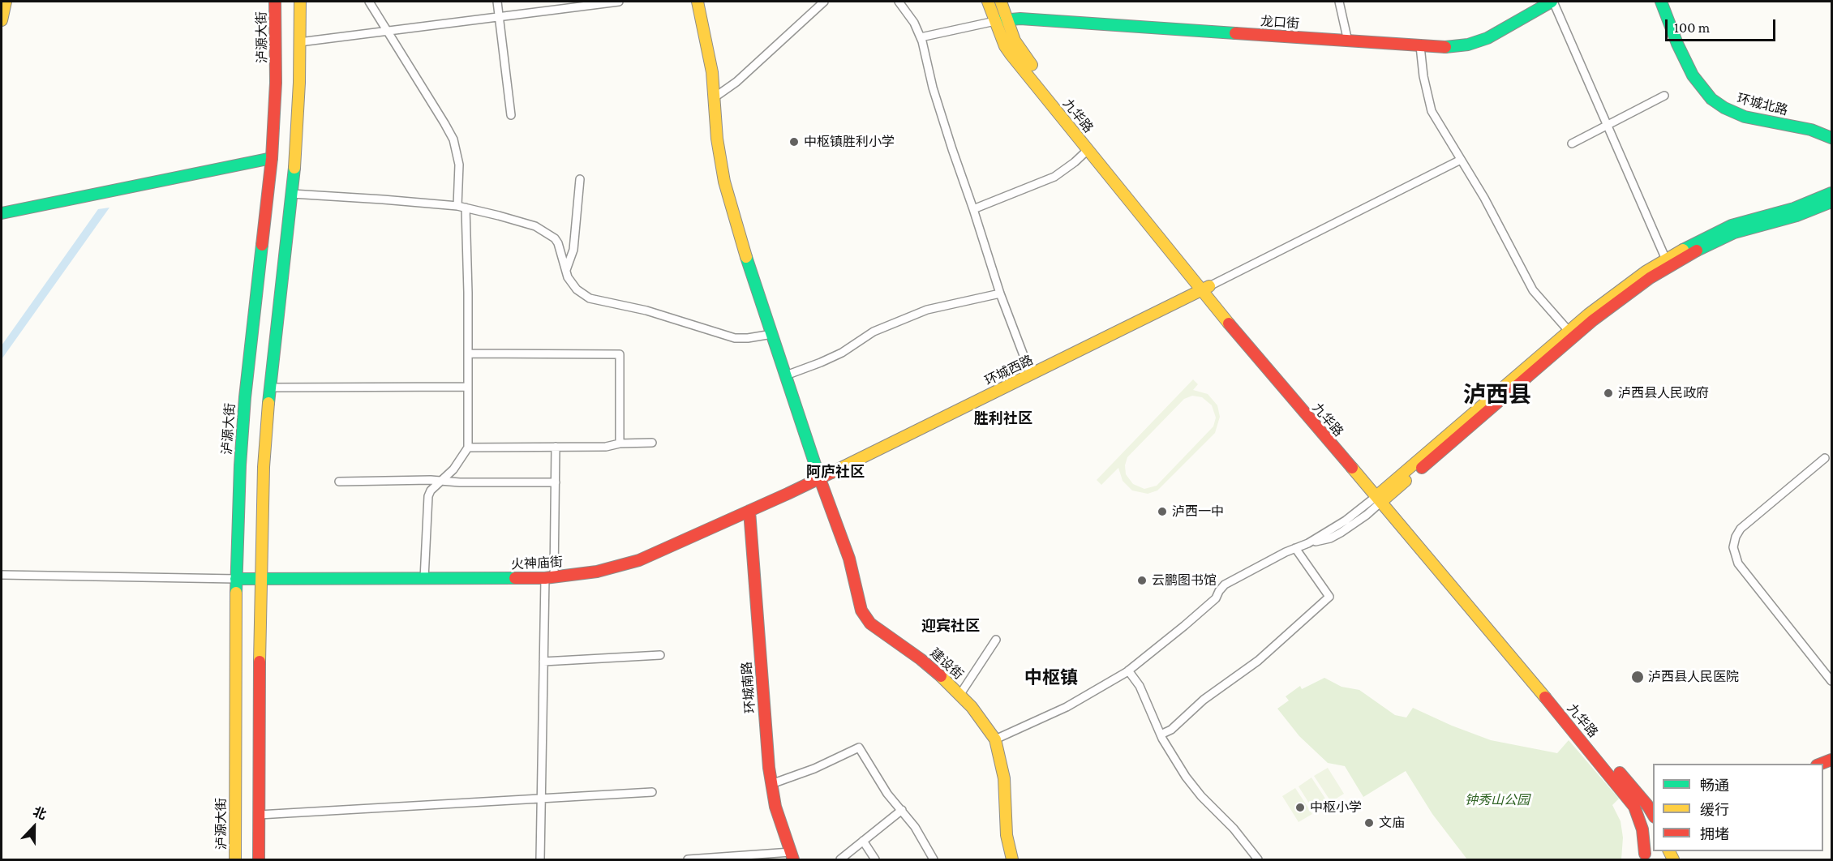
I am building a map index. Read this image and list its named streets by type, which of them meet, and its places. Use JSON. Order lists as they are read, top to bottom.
{
  "streets": {
    "main road": [
      "龙口街",
      "泸源大街",
      "环城北路",
      "九华路",
      "环城西路",
      "火神庙街",
      "建设街",
      "环城南路"
    ]
  },
  "crossings": [
    ["龙口街", "九华路"],
    ["泸源大街", "火神庙街"],
    ["九华路", "环城西路"],
    ["环城西路", "火神庙街"],
    ["环城西路", "建设街"],
    ["火神庙街", "建设街"],
    ["火神庙街", "环城南路"]
  ],
  "districts": [
    "泸西县",
    "胜利社区",
    "阿庐社区",
    "迎宾社区",
    "中枢镇"
  ],
  "parks": ["钟秀山公园"],
  "places": [
    "中枢镇胜利小学",
    "泸西县人民政府",
    "泸西一中",
    "云鹏图书馆",
    "泸西县人民医院",
    "中枢小学",
    "文庙"
  ],
  "legend": ["畅通", "缓行", "拥堵"],
  "scale_bar": "100 m",
  "north": "top"
}
